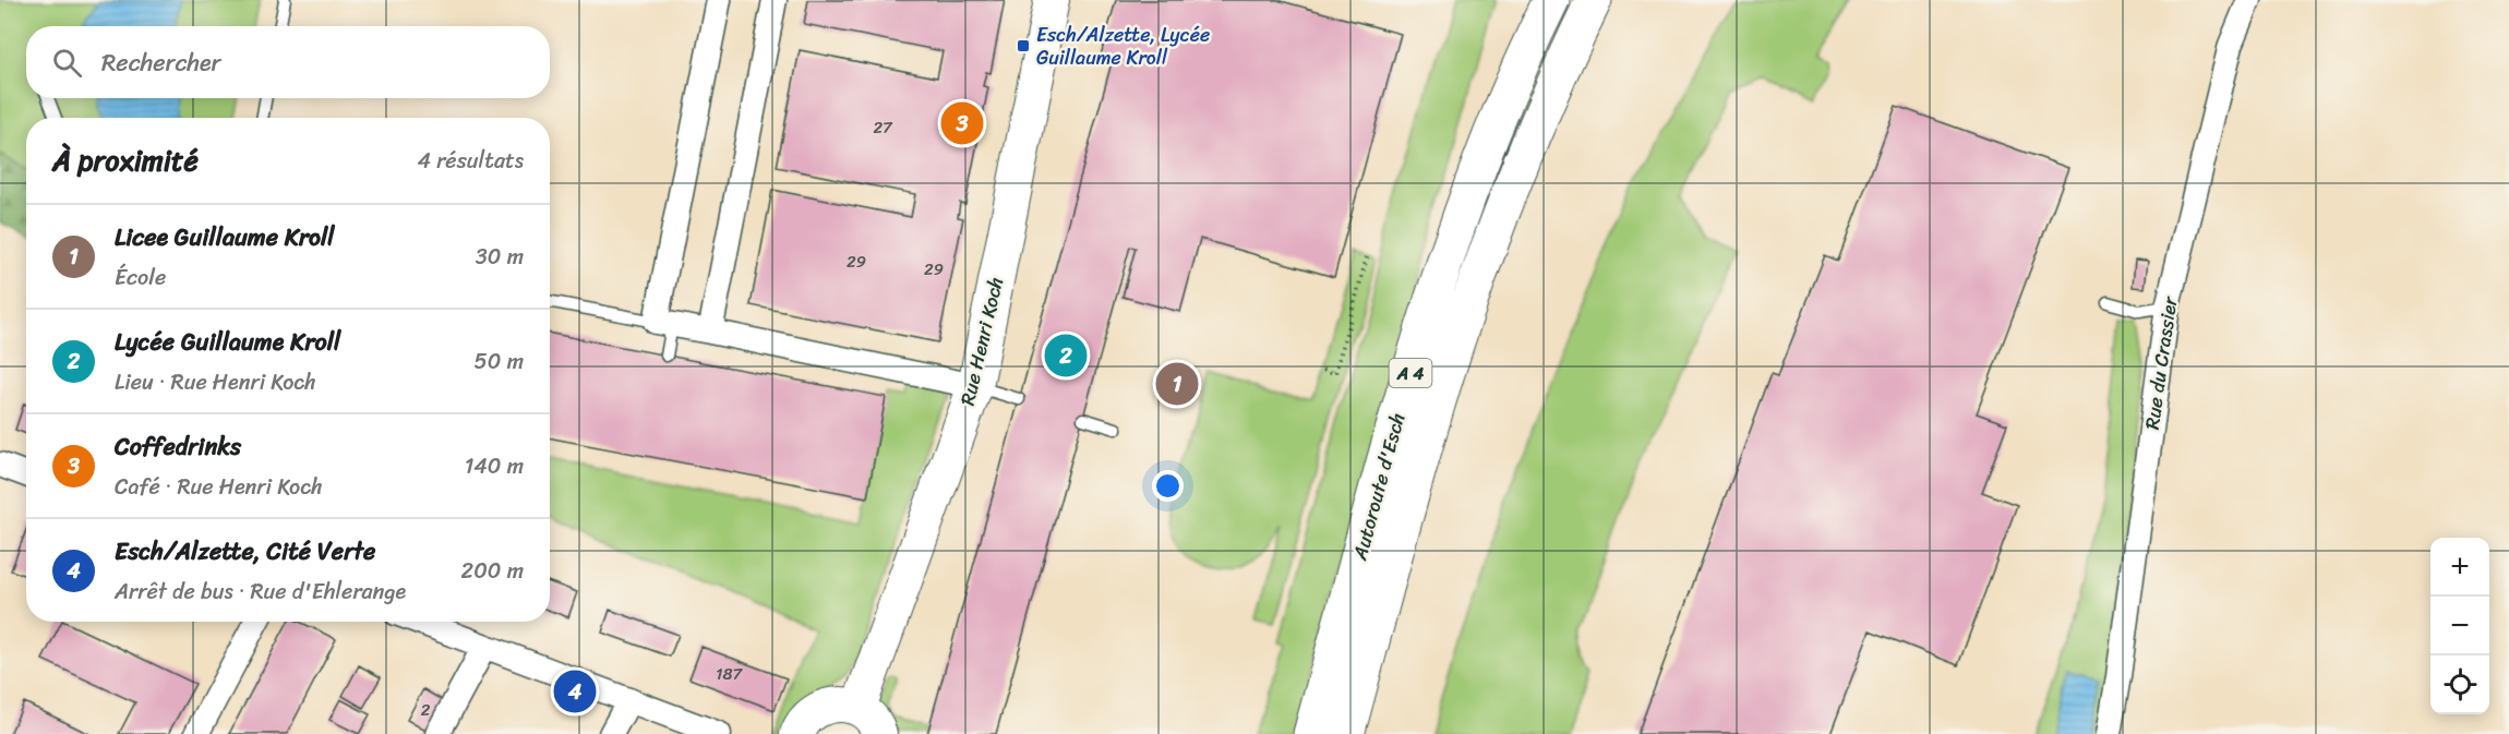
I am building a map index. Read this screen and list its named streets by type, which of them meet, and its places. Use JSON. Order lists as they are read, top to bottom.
{
  "streets": {
    "highway": ["A 4", "Autoroute d'Esch"],
    "street": ["Rue Henri Koch", "Rue du Crassier"]
  },
  "crossings": [
    ["A 4", "Autoroute d'Esch"]
  ],
  "places": {
    "transit": ["Esch/Alzette, Lycée Guillaume Kroll"]
  },
  "house_numbers": [
    "27",
    "29",
    "29",
    "187",
    "2"
  ],
  "page": {
    "search": "Rechercher",
    "pins": [
      "3",
      "2",
      "1",
      "4"
    ],
    "heading": ["À proximité", "4 résultats"],
    "list": [
      {
        "mark": "1",
        "name": "Licee Guillaume Kroll",
        "note": "École",
        "value": "30 m"
      },
      {
        "mark": "2",
        "name": "Lycée Guillaume Kroll",
        "note": "Lieu · Rue Henri Koch",
        "value": "50 m"
      },
      {
        "mark": "3",
        "name": "Coffedrinks",
        "note": "Café · Rue Henri Koch",
        "value": "140 m"
      },
      {
        "mark": "4",
        "name": "Esch/Alzette, Cité Verte",
        "note": "Arrêt de bus · Rue d'Ehlerange",
        "value": "200 m"
      }
    ],
    "map_buttons": ["+", "−"]
  }
}
